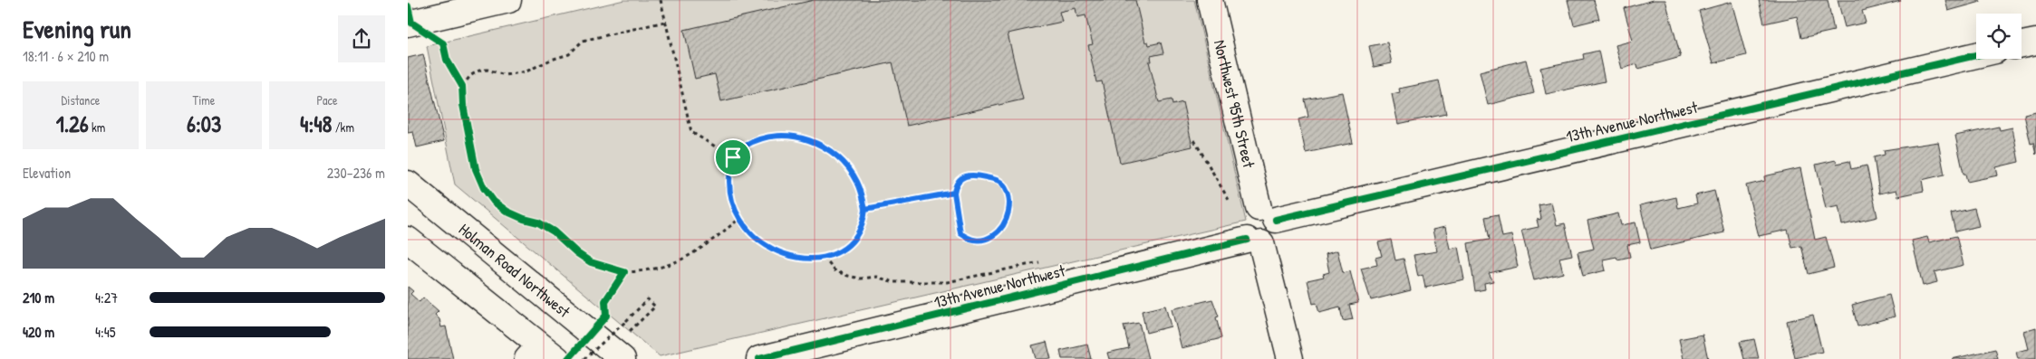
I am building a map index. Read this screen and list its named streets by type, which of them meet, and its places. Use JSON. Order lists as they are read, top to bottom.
{
  "streets": {
    "street": ["Northwest 95th Street", "13th Avenue Northwest", "Holman Road Northwest"]
  },
  "crossings": [
    ["Northwest 95th Street", "13th Avenue Northwest"]
  ],
  "page": {
    "heading": ["Evening run", "18:11 · 6 × 210 m"],
    "stats": [
      ["Distance", "1.26 km"],
      ["Time", "6:03"],
      ["Pace", "4:48 /km"]
    ],
    "chart": ["Elevation", "230–236 m"],
    "list": [
      {
        "name": "210 m",
        "note": "4:27"
      },
      {
        "name": "420 m",
        "note": "4:45"
      }
    ]
  }
}
